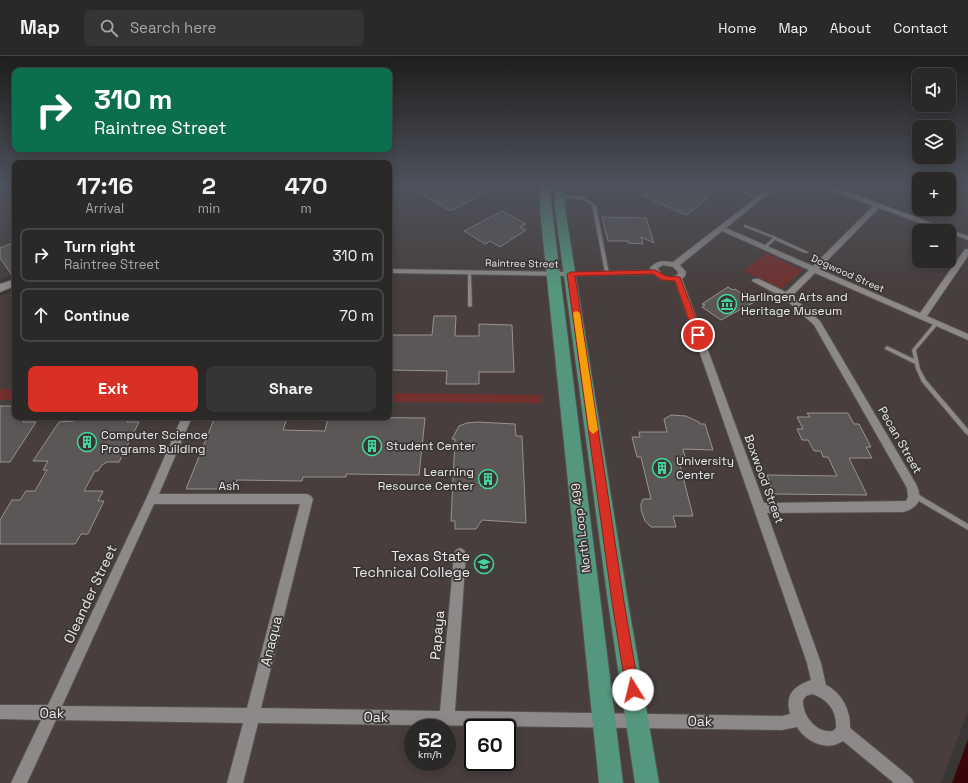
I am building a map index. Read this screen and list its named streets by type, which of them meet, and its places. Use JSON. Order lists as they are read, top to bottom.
{
  "streets": {
    "main road": ["North Loop 499"],
    "street": [
      "Raintree Street",
      "Dogwood Street",
      "Pecan Street",
      "Boxwood Street",
      "Ash",
      "Oleander Street",
      "Papaya",
      "Anaqua",
      "Oak"
    ]
  },
  "crossings": [
    ["Raintree Street", "North Loop 499"],
    ["Boxwood Street", "Oak"],
    ["Ash", "Oleander Street"],
    ["Ash", "Anaqua"],
    ["North Loop 499", "Oak"],
    ["Oleander Street", "Oak"],
    ["Papaya", "Oak"],
    ["Anaqua", "Oak"]
  ],
  "places": {
    "museum": ["Harlingen Arts and Heritage Museum"],
    "building": [
      "Computer Science Programs Building",
      "Student Center",
      "University Center",
      "Learning Resource Center"
    ],
    "school or university": ["Texas State Technical College"]
  },
  "page": {
    "header": "Map",
    "search": "Search here",
    "nav": [
      "Home",
      "Map",
      "About",
      "Contact"
    ],
    "map_buttons": ["+", "−"],
    "turn": ["310 m", "Raintree Street"],
    "eta": [
      "17:16",
      "Arrival",
      "2",
      "min",
      "470",
      "m"
    ],
    "list": [
      {
        "name": "Turn right",
        "note": "Raintree Street",
        "value": "310 m"
      },
      {
        "name": "Continue",
        "value": "70 m"
      }
    ],
    "buttons": ["Exit", "Share"],
    "speed": "52 km/h",
    "limit": "60"
  }
}
